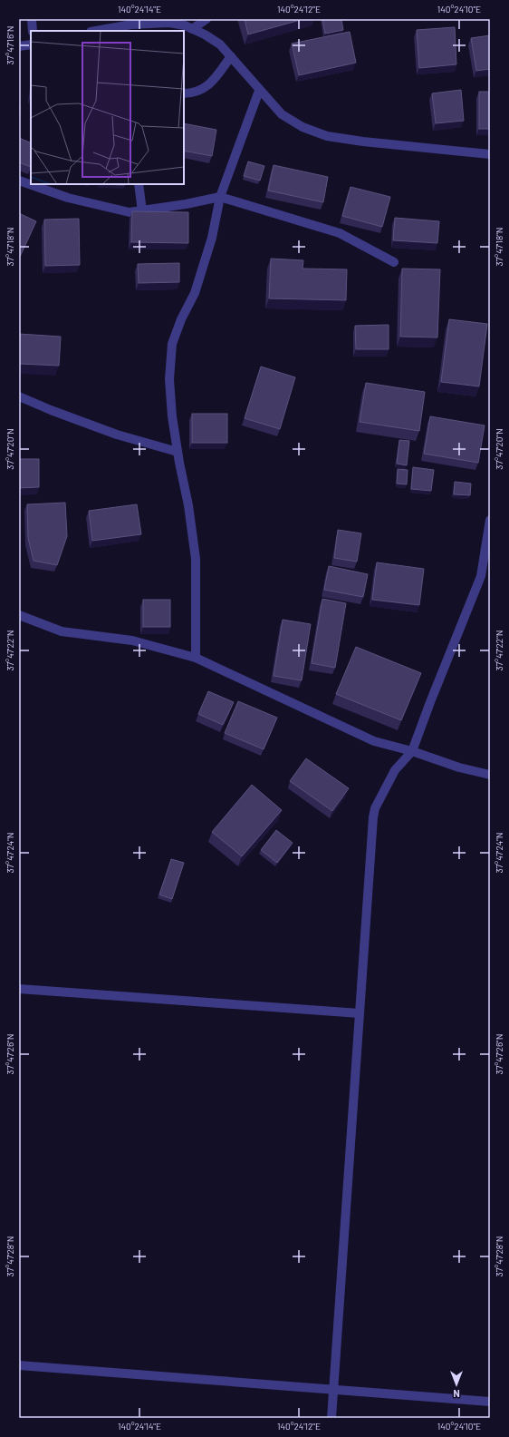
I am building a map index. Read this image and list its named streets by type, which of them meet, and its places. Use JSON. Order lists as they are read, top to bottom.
{
  "north": "bottom",
  "coordinates": [
    "140°24'14\"E",
    "140°24'12\"E",
    "140°24'10\"E",
    "37°47'16\"N",
    "37°47'18\"N",
    "37°47'20\"N",
    "37°47'22\"N",
    "37°47'24\"N",
    "37°47'26\"N",
    "37°47'28\"N"
  ]
}
